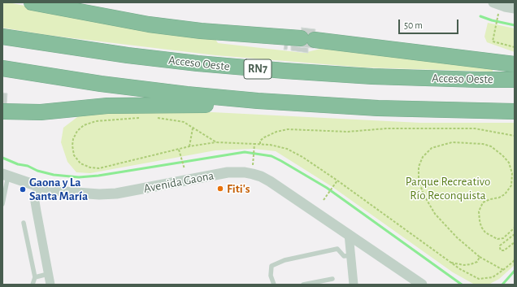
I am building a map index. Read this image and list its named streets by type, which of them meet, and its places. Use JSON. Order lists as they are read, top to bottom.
{
  "streets": {
    "highway": ["Acceso Oeste", "RN7"],
    "street": ["Avenida Gaona"]
  },
  "parks": ["Parque Recreativo Río Reconquista"],
  "places": ["Fiti's", "Gaona y La Santa María"],
  "scale_bar": "50 m"
}
